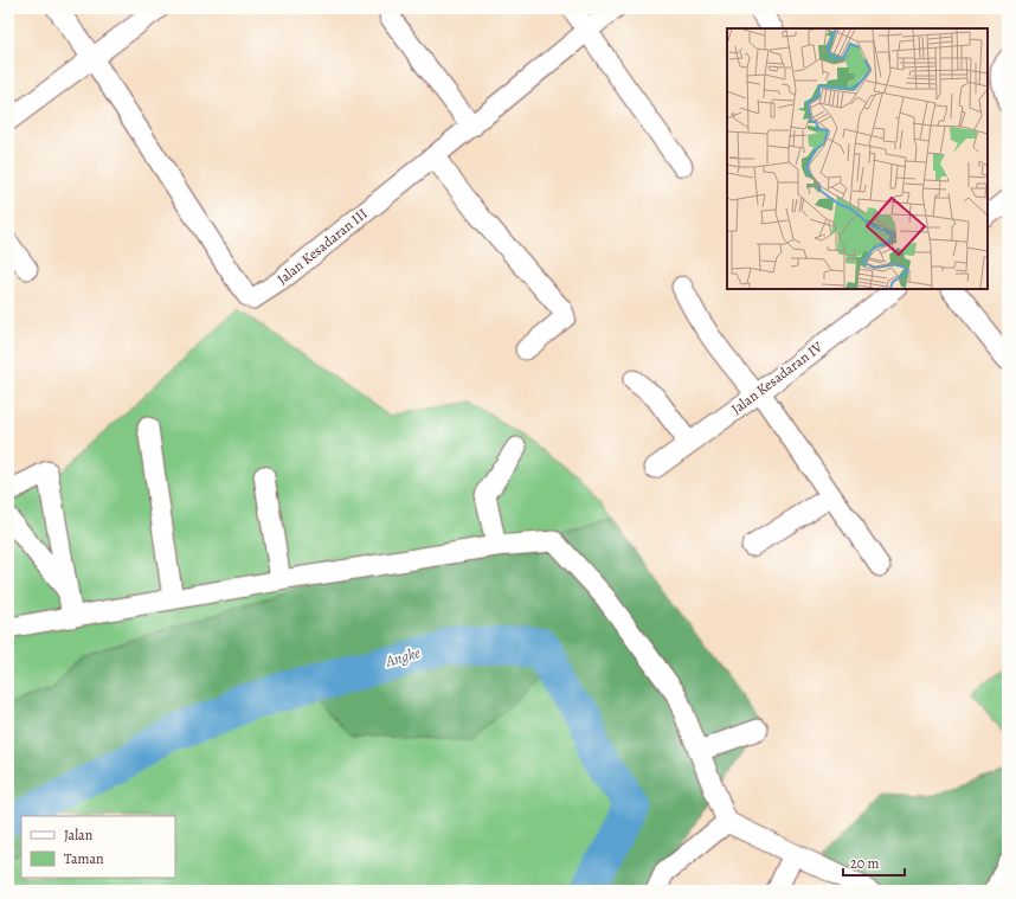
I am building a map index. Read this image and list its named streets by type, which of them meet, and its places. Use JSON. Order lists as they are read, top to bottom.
{
  "streets": {
    "street": ["Jalan Kesadaran III", "Jalan Kesadaran IV"]
  },
  "water": ["Angke"],
  "legend": ["Jalan", "Taman"],
  "scale_bar": "20 m"
}
